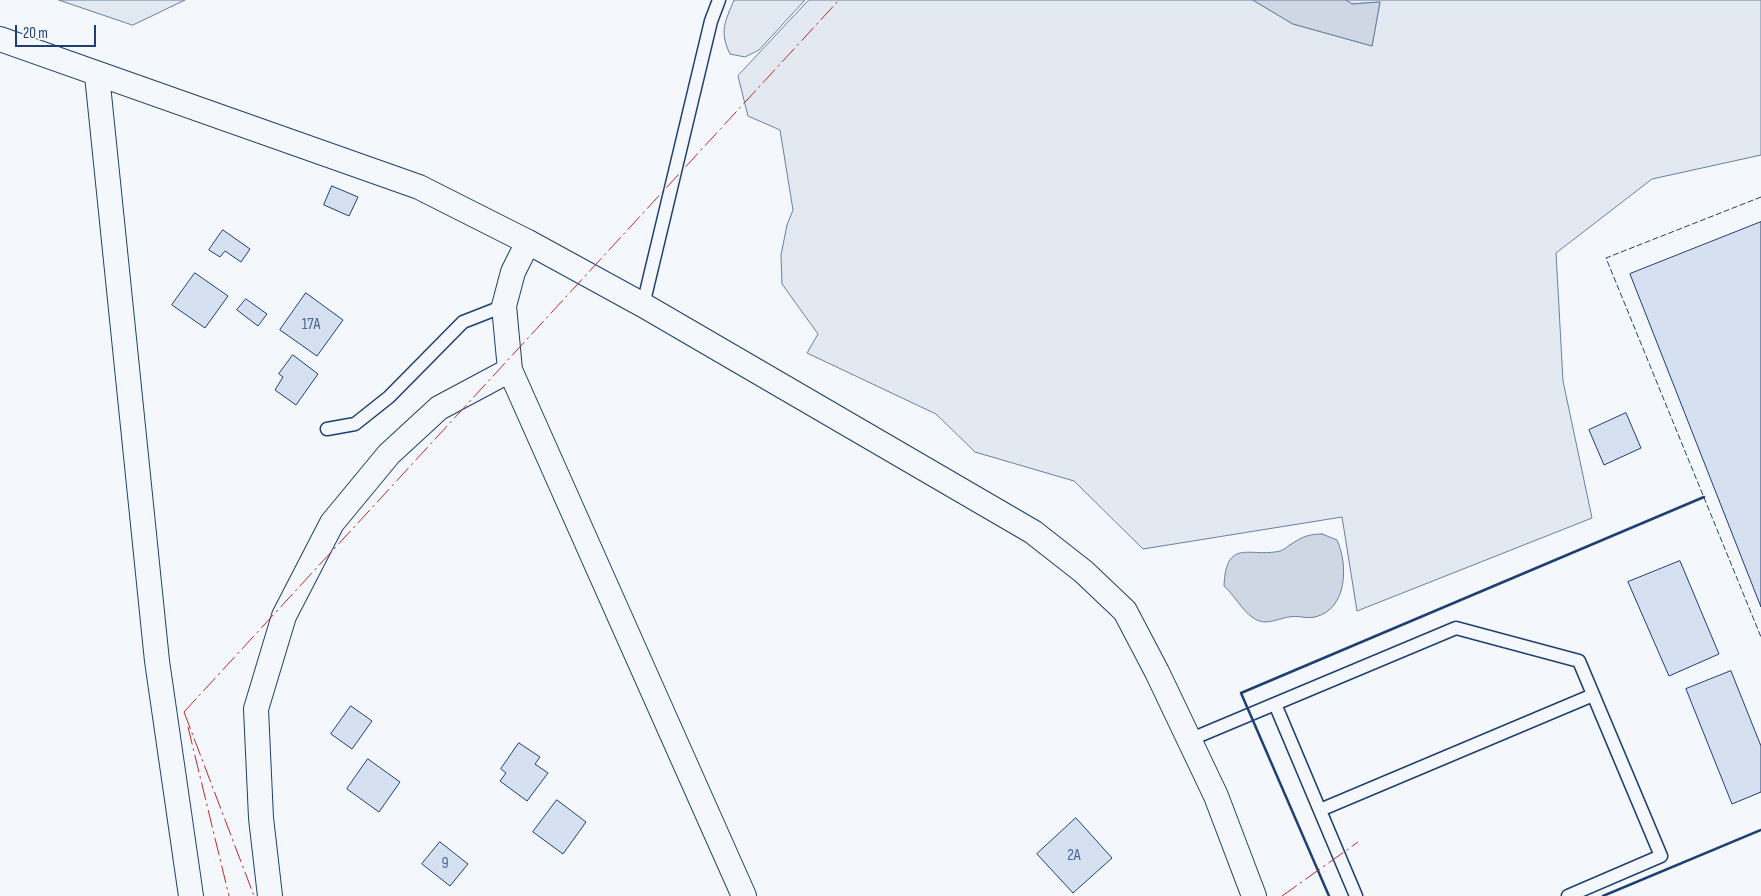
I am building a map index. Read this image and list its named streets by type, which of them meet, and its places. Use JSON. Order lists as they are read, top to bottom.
{
  "house_numbers": ["17А", "2А", "9"],
  "scale_bar": "20 m"
}
